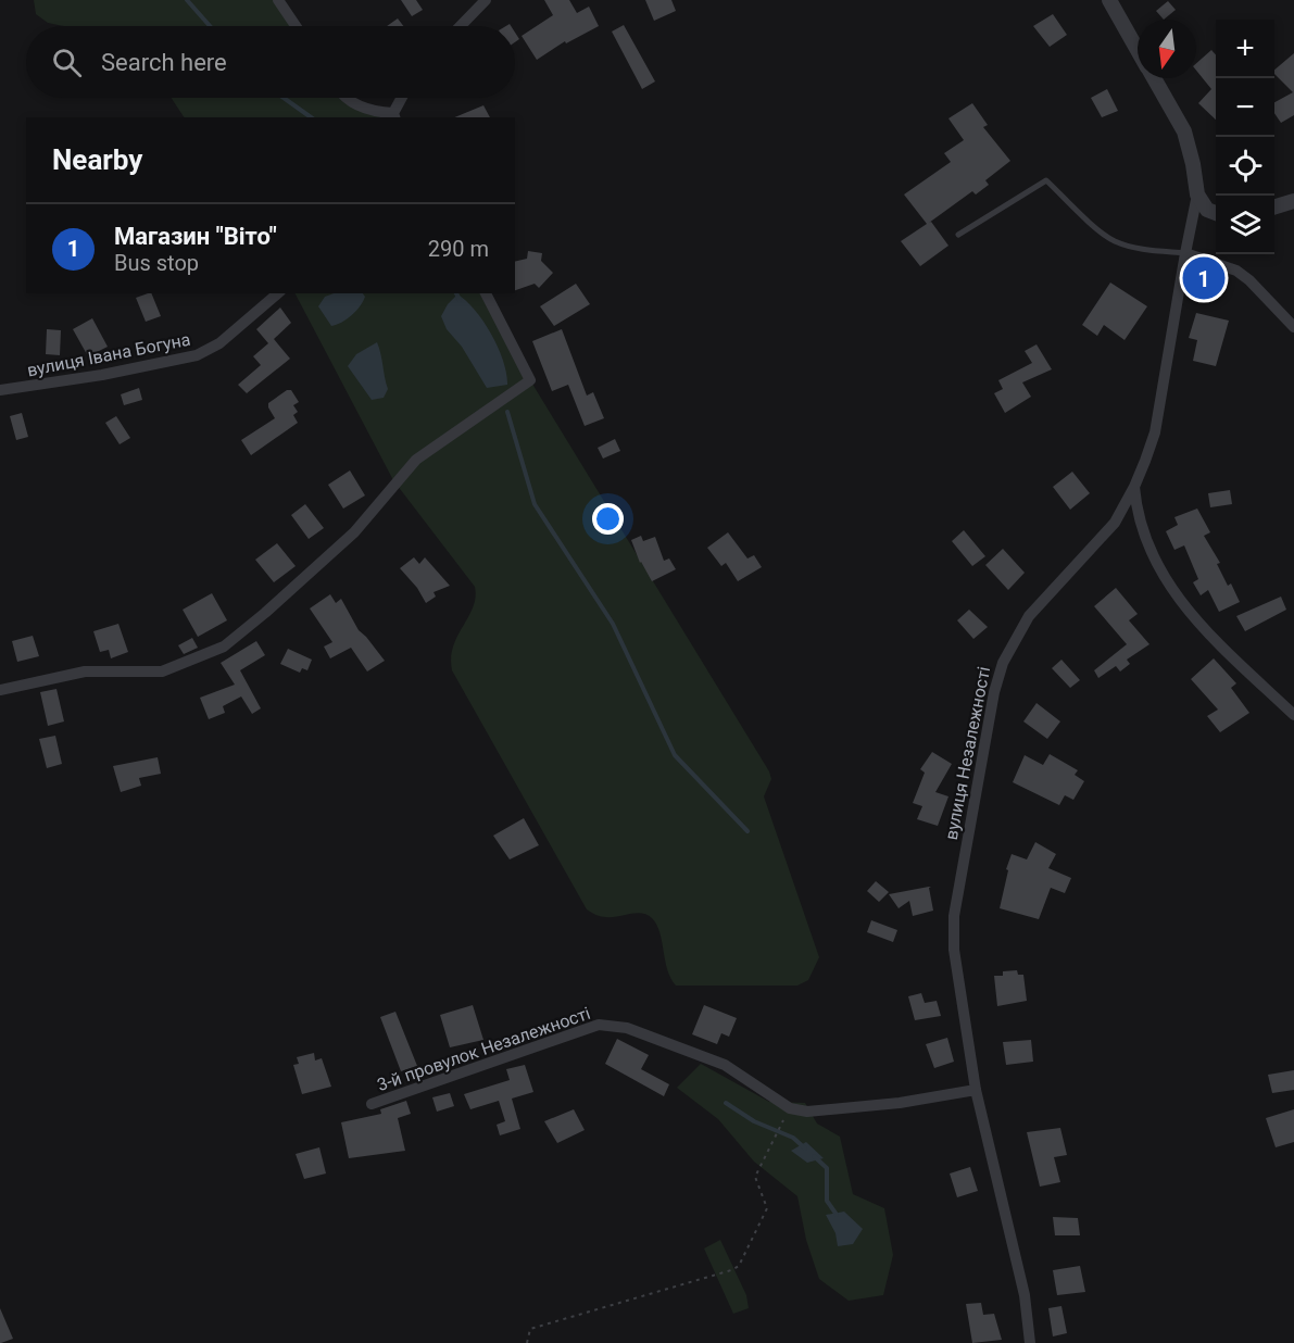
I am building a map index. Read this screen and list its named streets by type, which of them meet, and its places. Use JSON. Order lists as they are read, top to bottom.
{
  "streets": {
    "street": ["вулиця Івана Богуна", "вулиця Незалежності", "3-й провулок Незалежності"]
  },
  "north": "bottom",
  "page": {
    "map_buttons": ["+", "−"],
    "search": "Search here",
    "heading": "Nearby",
    "list": [
      {
        "mark": "1",
        "name": "Магазин \"Віто\"",
        "note": "Bus stop",
        "value": "290 m"
      }
    ],
    "pins": "1"
  }
}
